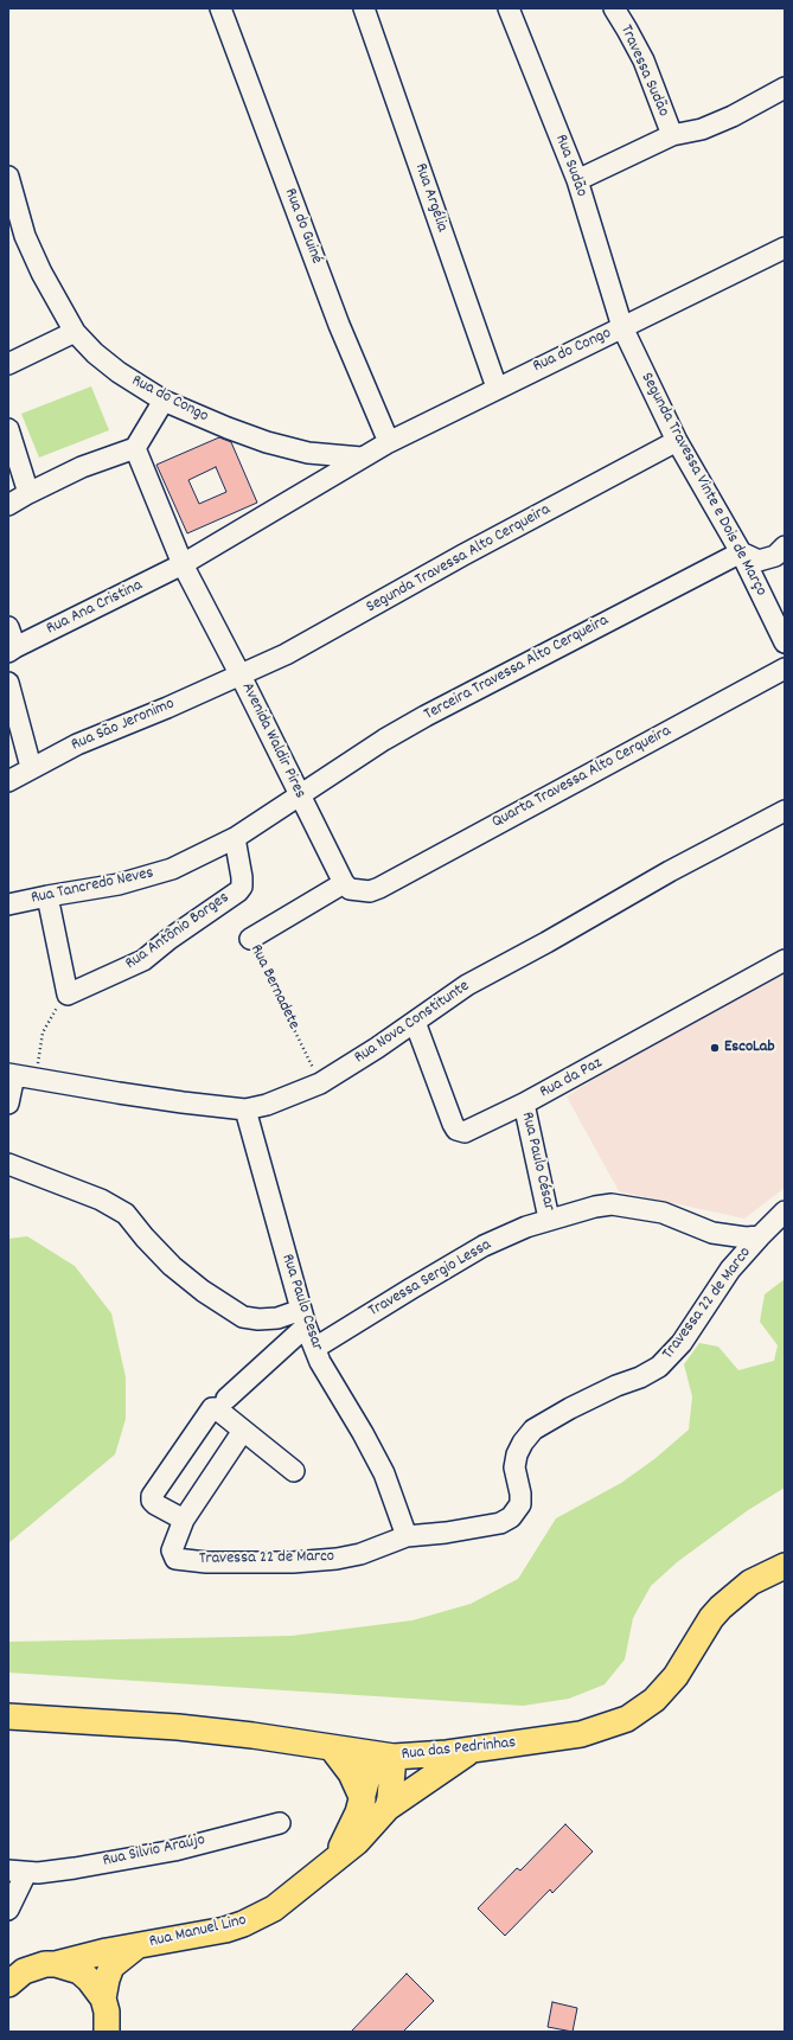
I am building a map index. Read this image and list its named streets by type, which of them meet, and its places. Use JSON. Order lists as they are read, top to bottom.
{
  "streets": {
    "main road": ["Rua das Pedrinhas", "Rua Manuel Lino"],
    "street": [
      "Travessa Sudão",
      "Rua Sudão",
      "Rua Argélia",
      "Rua do Guiné",
      "Rua do Congo",
      "Segunda Travessa Vinte e Dois de Março",
      "Segunda Travessa Alto Cerqueira",
      "Rua Ana Cristina",
      "Terceira Travessa Alto Cerqueira",
      "Rua São Jeronimo",
      "Avenida Waldir Pires",
      "Quarta Travessa Alto Cerqueira",
      "Rua Tancredo Neves",
      "Rua Antônio Borges",
      "Rua Bernadete",
      "Rua Nova Constitunte",
      "Rua da Paz",
      "Rua Paulo César",
      "Travessa Sergio Lessa",
      "Rua Paulo Cesar",
      "Travessa 22 de Marco",
      "Rua Silvio Araújo"
    ]
  },
  "crossings": [
    ["Travessa Sudão", "Rua Sudão"],
    ["Rua Sudão", "Rua do Congo"],
    ["Rua Sudão", "Segunda Travessa Vinte e Dois de Março"],
    ["Rua Argélia", "Rua do Congo"],
    ["Rua do Guiné", "Rua do Congo"],
    ["Rua do Congo", "Segunda Travessa Vinte e Dois de Março"],
    ["Rua do Congo", "Rua Ana Cristina"],
    ["Rua do Congo", "Avenida Waldir Pires"],
    ["Segunda Travessa Vinte e Dois de Março", "Segunda Travessa Alto Cerqueira"],
    ["Segunda Travessa Vinte e Dois de Março", "Terceira Travessa Alto Cerqueira"],
    ["Segunda Travessa Alto Cerqueira", "Rua São Jeronimo"],
    ["Segunda Travessa Alto Cerqueira", "Avenida Waldir Pires"],
    ["Rua Ana Cristina", "Avenida Waldir Pires"],
    ["Terceira Travessa Alto Cerqueira", "Avenida Waldir Pires"],
    ["Terceira Travessa Alto Cerqueira", "Rua Tancredo Neves"],
    ["Rua São Jeronimo", "Avenida Waldir Pires"],
    ["Avenida Waldir Pires", "Quarta Travessa Alto Cerqueira"],
    ["Avenida Waldir Pires", "Rua Tancredo Neves"],
    ["Avenida Waldir Pires", "Rua Bernadete"],
    ["Quarta Travessa Alto Cerqueira", "Rua Bernadete"],
    ["Rua Tancredo Neves", "Rua Antônio Borges"],
    ["Rua Bernadete", "Rua Nova Constitunte"],
    ["Rua Nova Constitunte", "Rua da Paz"],
    ["Rua Nova Constitunte", "Rua Paulo Cesar"],
    ["Rua da Paz", "Rua Paulo César"],
    ["Rua Paulo César", "Travessa Sergio Lessa"],
    ["Travessa Sergio Lessa", "Rua Paulo Cesar"],
    ["Travessa Sergio Lessa", "Travessa 22 de Marco"],
    ["Rua Paulo Cesar", "Travessa 22 de Marco"],
    ["Rua das Pedrinhas", "Rua Manuel Lino"]
  ],
  "places": ["EscoLab"]
}
